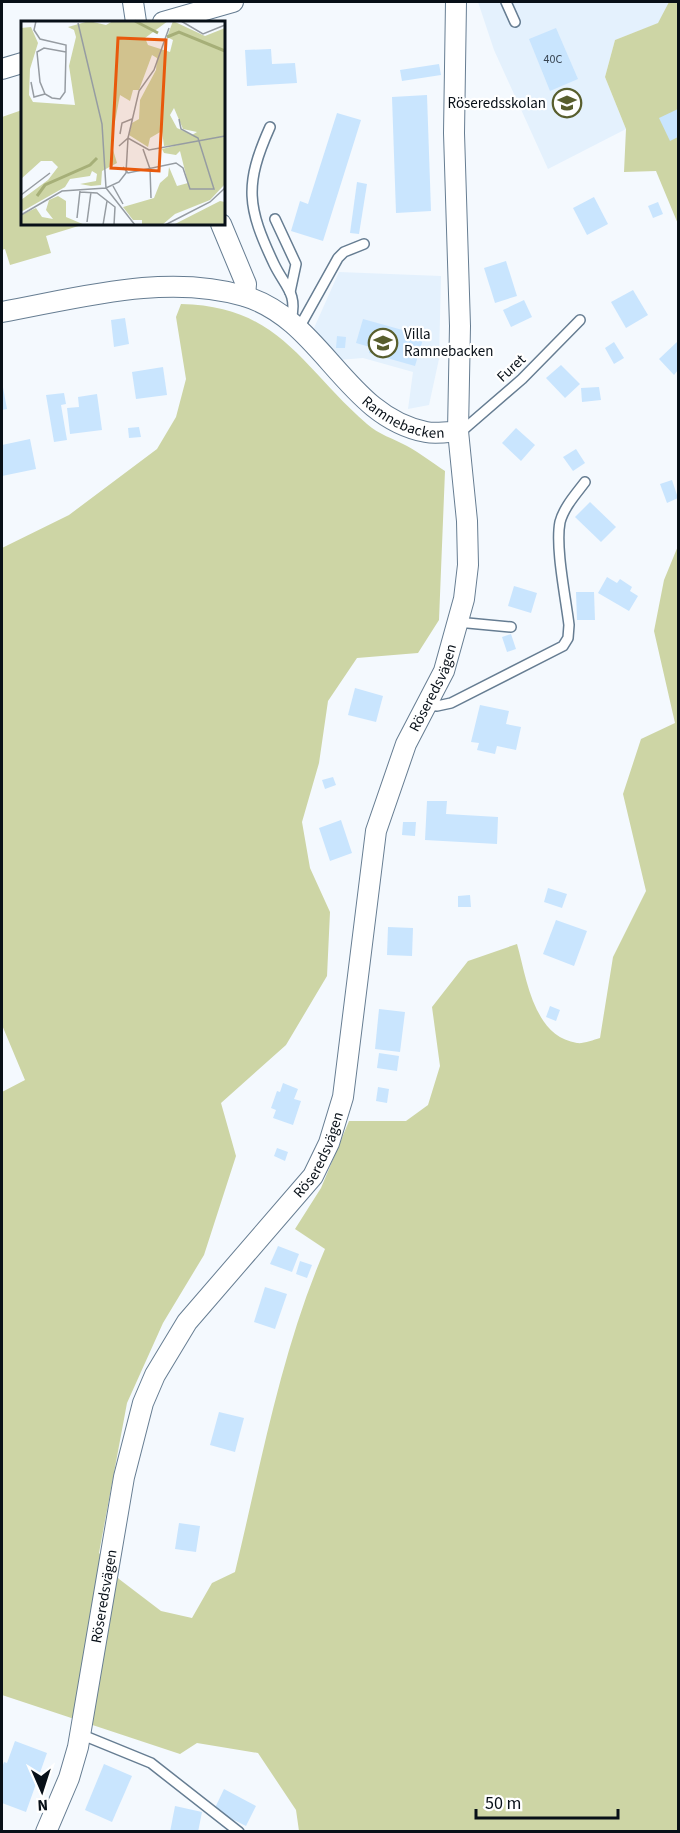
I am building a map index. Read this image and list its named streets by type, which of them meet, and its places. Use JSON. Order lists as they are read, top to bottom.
{
  "streets": {
    "street": ["Ramnebacken", "Röseredsvägen"],
    "lane": ["Furet"]
  },
  "crossings": [
    ["Furet", "Ramnebacken"],
    ["Furet", "Röseredsvägen"],
    ["Ramnebacken", "Röseredsvägen"]
  ],
  "places": {
    "school or university": ["Röseredsskolan", "Villa Ramnebacken"]
  },
  "house_numbers": ["40C"],
  "scale_bar": "50 m",
  "north": "bottom"
}
